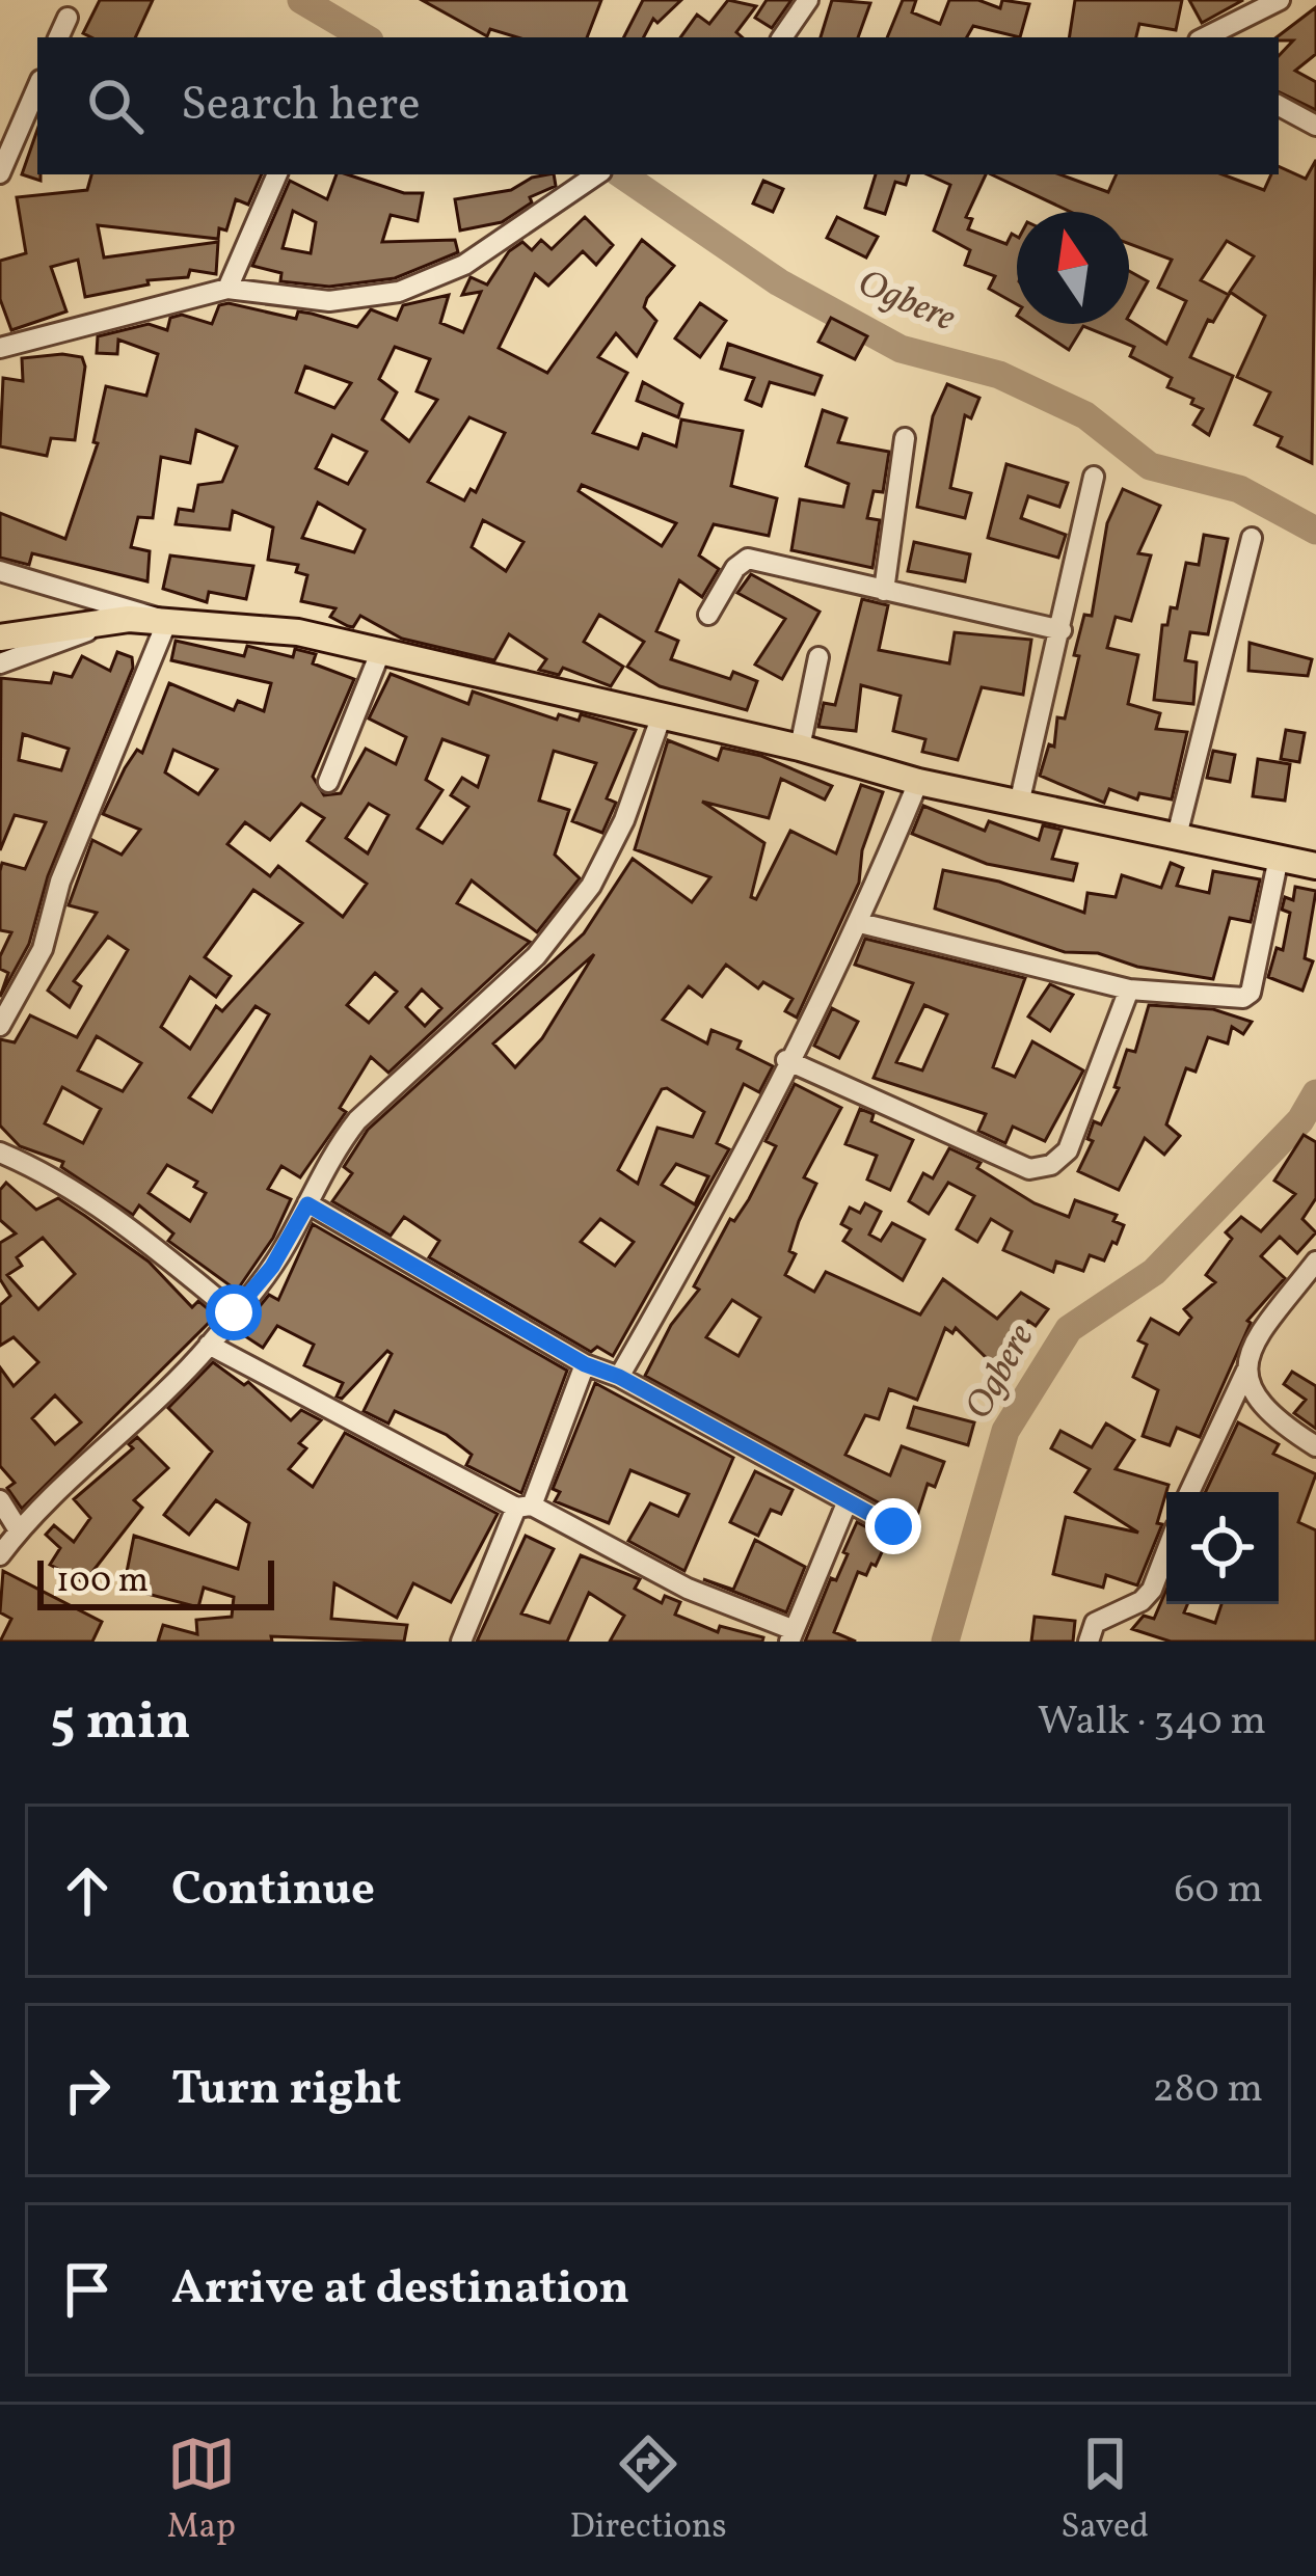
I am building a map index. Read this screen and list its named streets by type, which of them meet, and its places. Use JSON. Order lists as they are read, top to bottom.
{
  "water": ["Ogbere"],
  "scale_bar": "100 m",
  "north": "top",
  "page": {
    "search": "Search here",
    "scale": "100 m",
    "heading": ["5 min", "Walk · 340 m"],
    "list": [
      ["Continue", "60 m"],
      ["Turn right", "280 m"],
      "Arrive at destination"
    ],
    "nav": ["Map", "Directions", "Saved"]
  }
}
